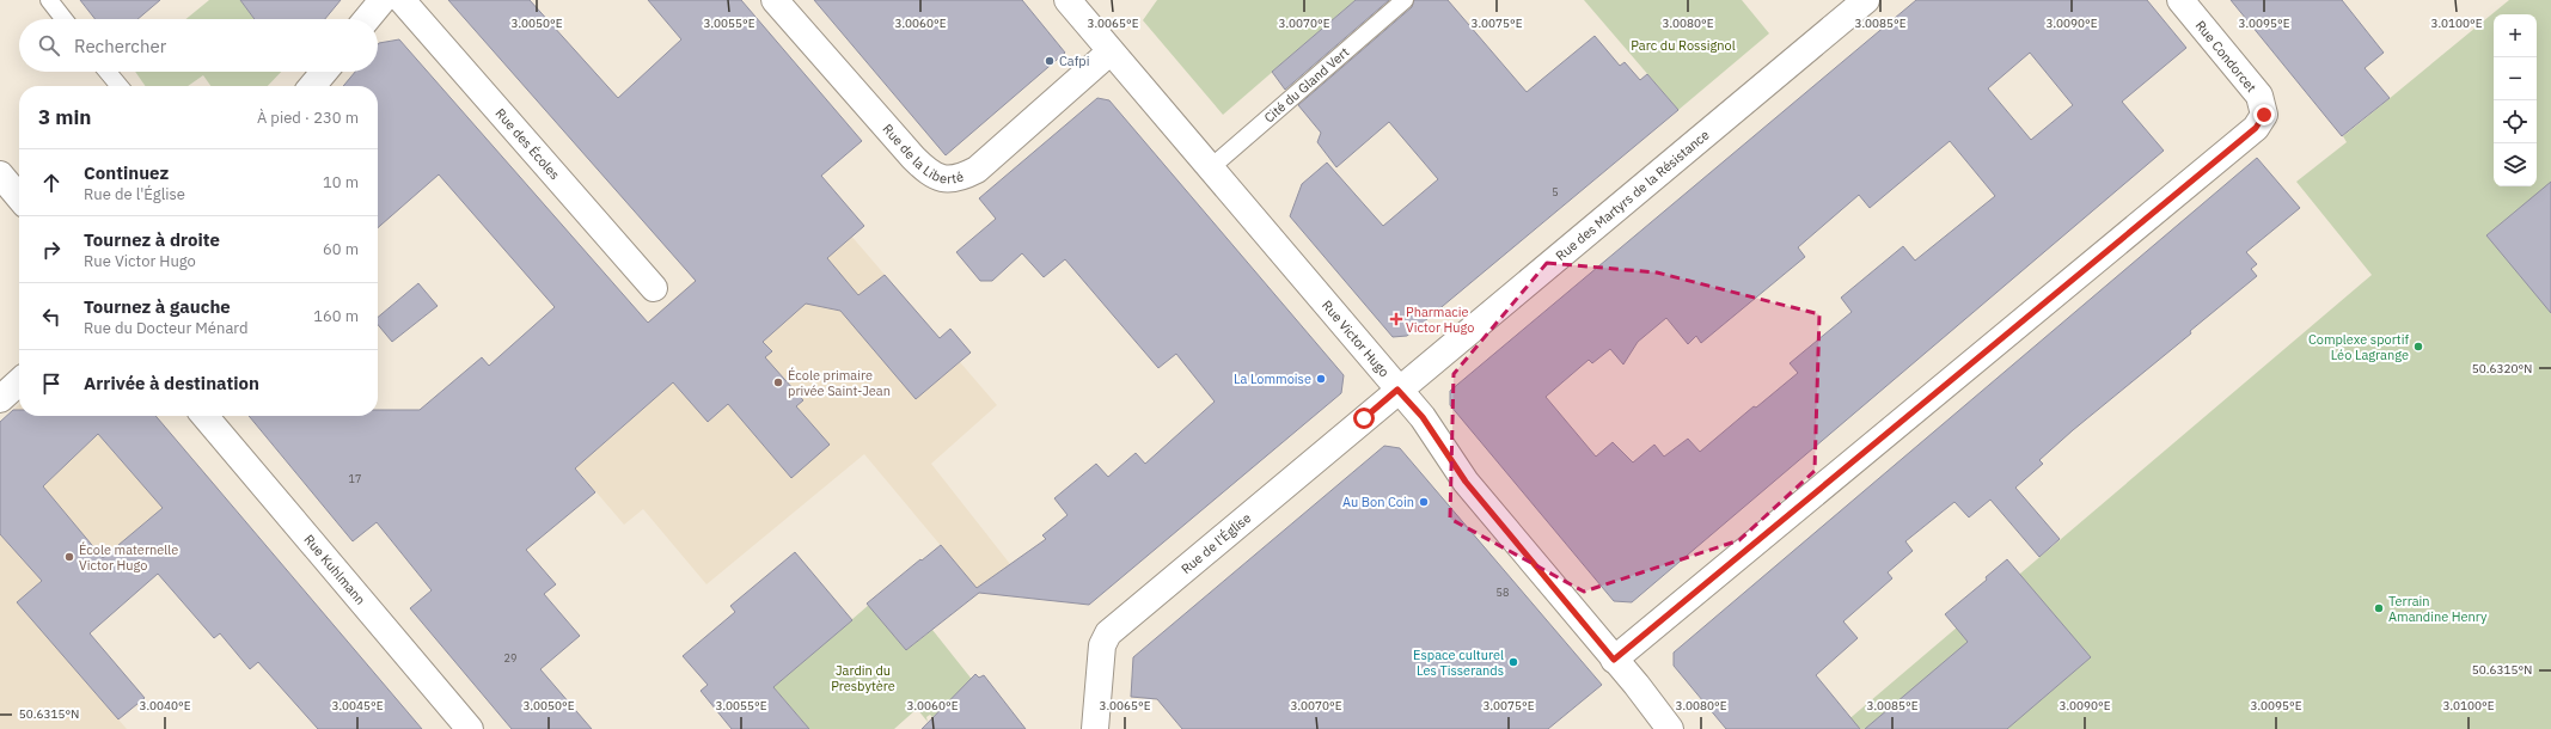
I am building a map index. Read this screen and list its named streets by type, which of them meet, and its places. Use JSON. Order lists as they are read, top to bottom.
{
  "streets": {
    "street": [
      "Rue Condorcet",
      "Rue des Écoles",
      "Rue de la Liberté",
      "Rue des Martyrs de la Résistance",
      "Rue Victor Hugo",
      "Rue de l'Église",
      "Rue Kuhlmann"
    ],
    "lane": ["Cité du Gland Vert"]
  },
  "crossings": [
    ["Rue Condorcet", "Rue Victor Hugo"],
    ["Cité du Gland Vert", "Rue Victor Hugo"],
    ["Rue de la Liberté", "Rue Victor Hugo"],
    ["Rue des Martyrs de la Résistance", "Rue Victor Hugo"],
    ["Rue des Martyrs de la Résistance", "Rue de l'Église"],
    ["Rue Victor Hugo", "Rue de l'Église"]
  ],
  "parks": ["Parc du Rossignol", "Jardin du Presbytère"],
  "places": {
    "other": [
      "Cafpi",
      "Complexe sportif Léo Lagrange",
      "La Lommoise",
      "École primaire privée Saint-Jean",
      "Au Bon Coin",
      "École maternelle Victor Hugo",
      "Terrain Amandine Henry",
      "Espace culturel Les Tisserands"
    ],
    "health": ["Pharmacie Victor Hugo"]
  },
  "house_numbers": [
    "5",
    "17",
    "58",
    "29"
  ],
  "page": {
    "map_buttons": ["+", "−"],
    "search": "Rechercher",
    "heading": ["3 min", "À pied · 230 m"],
    "list": [
      ["Continuez", "Rue de l'Église", "10 m"],
      ["Tournez à droite", "Rue Victor Hugo", "60 m"],
      ["Tournez à gauche", "Rue du Docteur Ménard", "160 m"],
      "Arrivée à destination"
    ]
  },
  "coordinates": [
    "3.0050°E",
    "3.0055°E",
    "3.0060°E",
    "3.0065°E",
    "3.0070°E",
    "3.0075°E",
    "3.0080°E",
    "3.0085°E",
    "3.0090°E",
    "3.0095°E",
    "3.0100°E",
    "50.6320°N",
    "50.6315°N",
    "3.0040°E",
    "3.0045°E"
  ]
}
